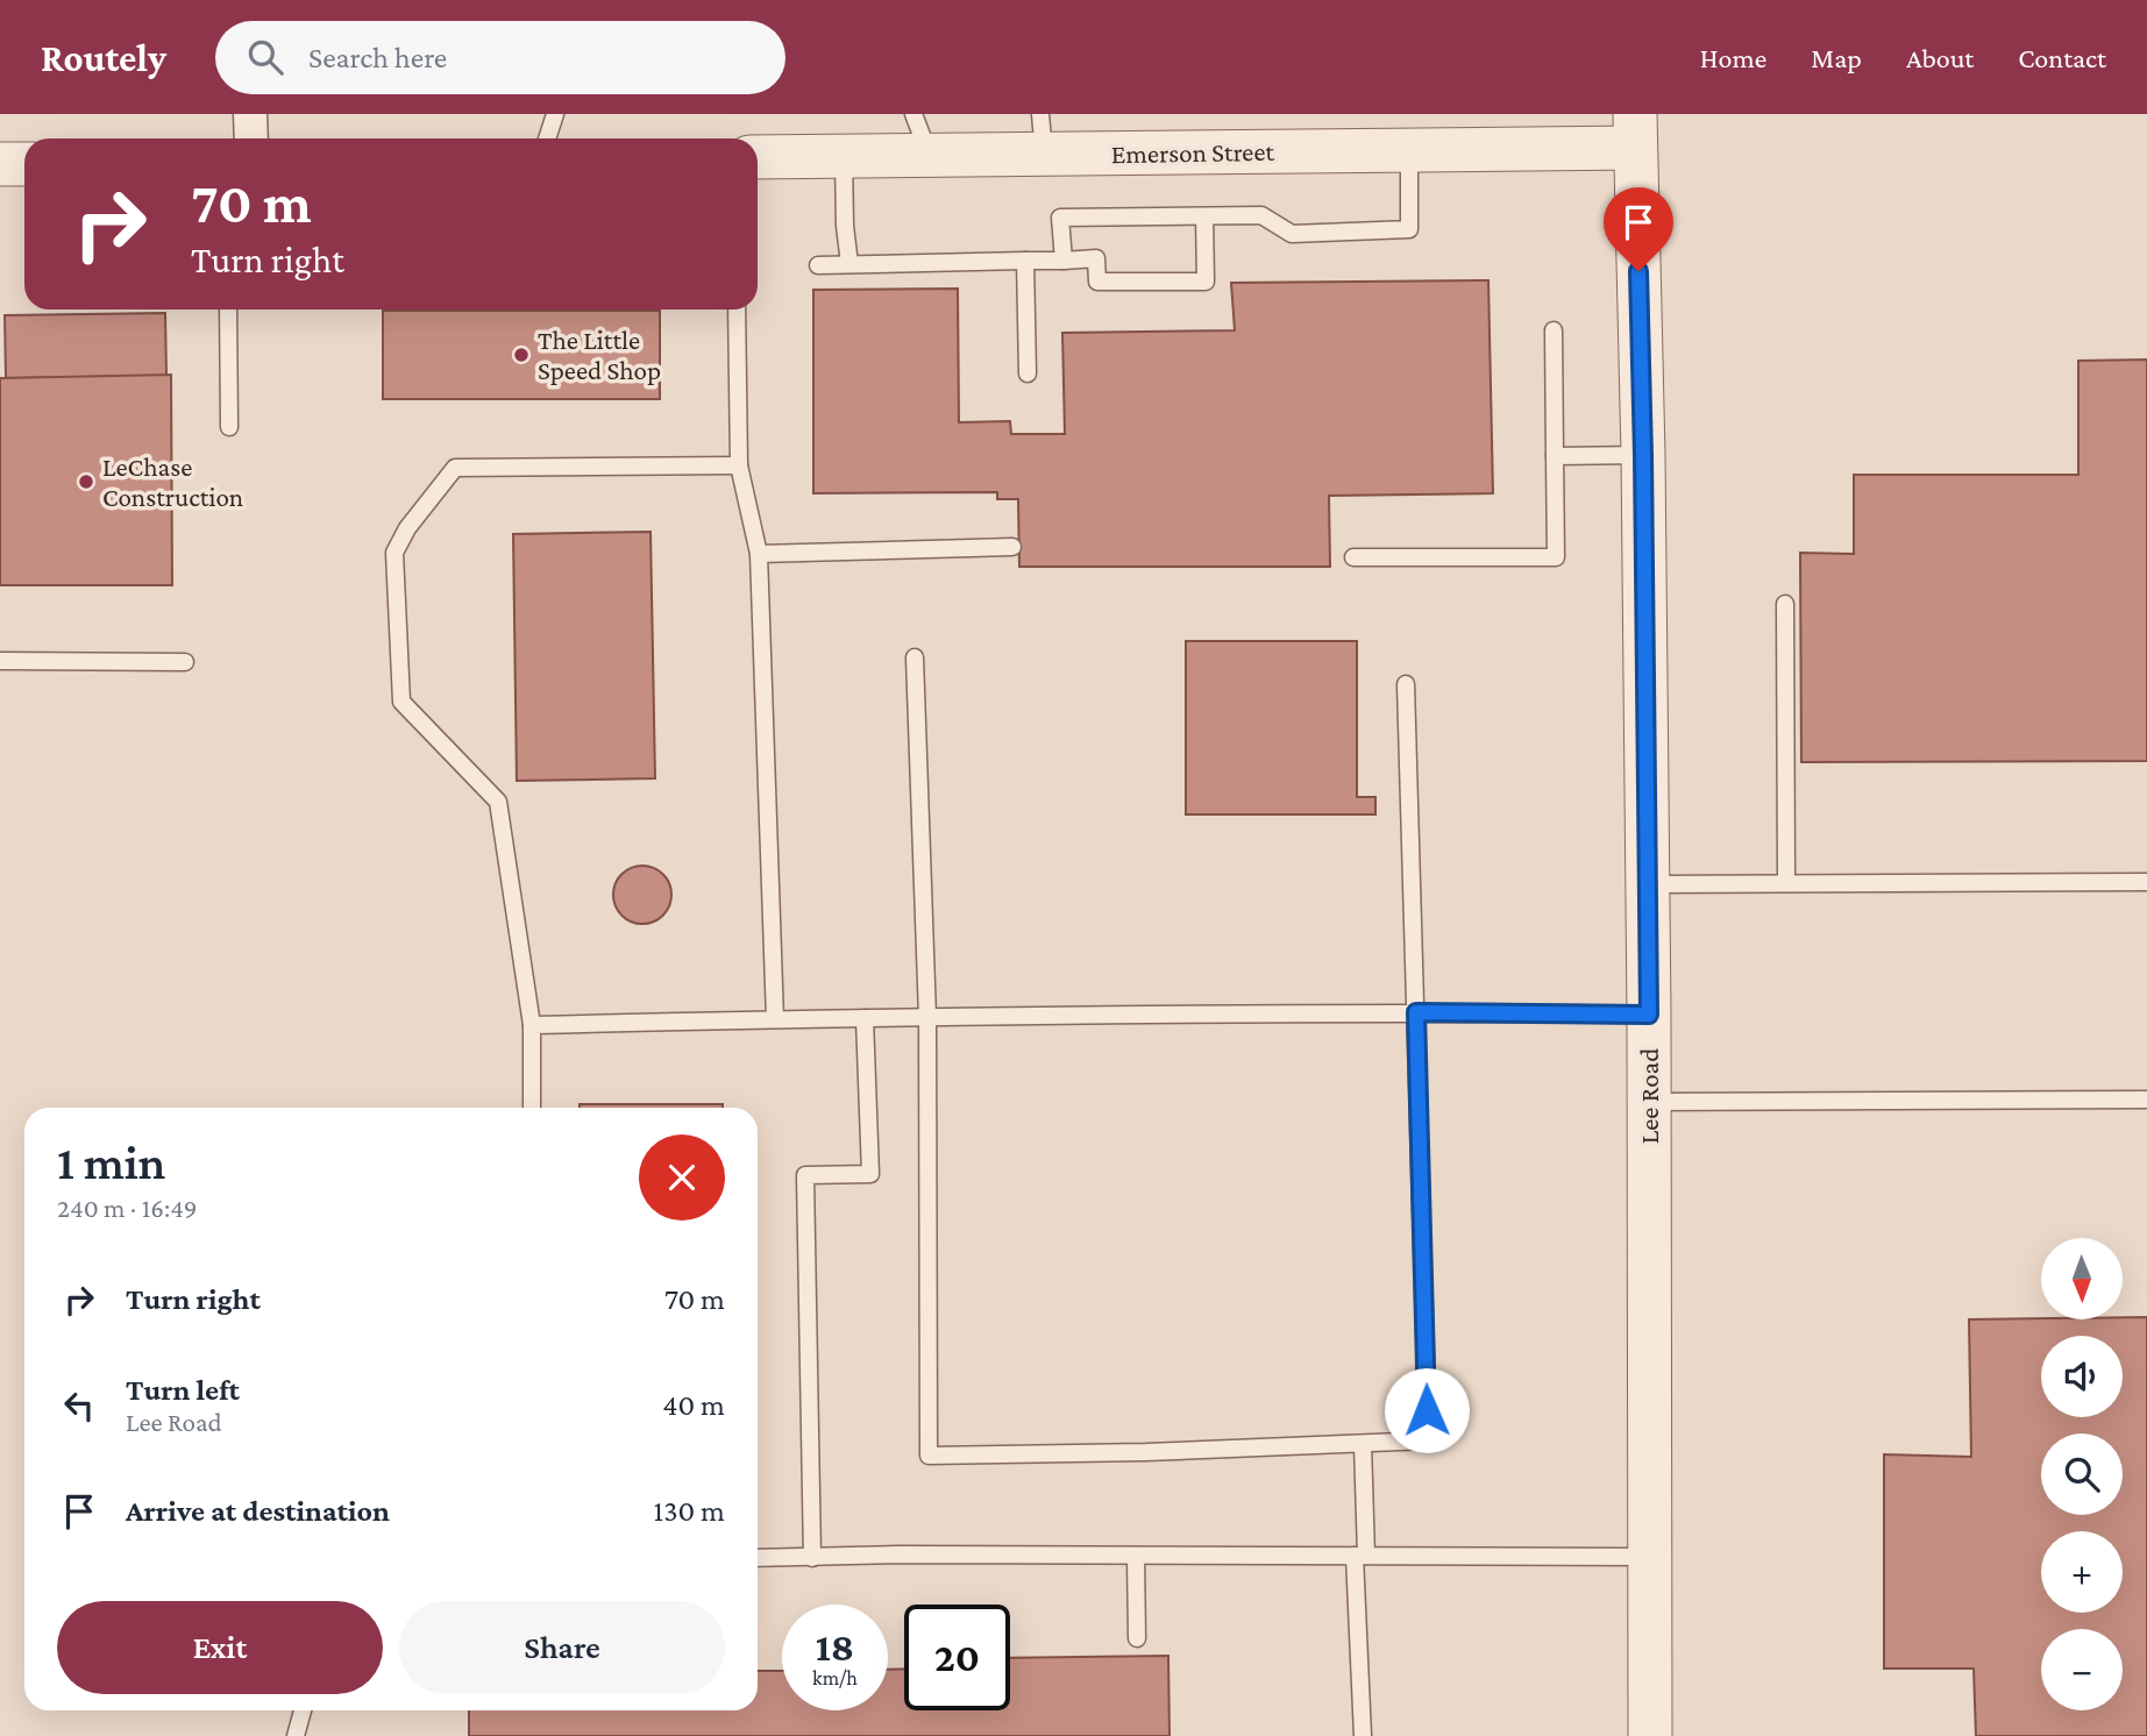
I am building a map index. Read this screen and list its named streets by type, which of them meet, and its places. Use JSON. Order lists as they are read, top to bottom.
{
  "streets": {
    "street": ["Emerson Street", "Lee Road"]
  },
  "crossings": [
    ["Emerson Street", "Lee Road"]
  ],
  "places": ["The Little Speed Shop", "LeChase Construction"],
  "north": "bottom",
  "page": {
    "header": "Routely",
    "search": "Search here",
    "nav": [
      "Home",
      "Map",
      "About",
      "Contact"
    ],
    "turn": ["70 m", "Turn right"],
    "heading": ["1 min", "240 m · 16:49"],
    "map_buttons": ["+", "−"],
    "list": [
      {
        "name": "Turn right",
        "value": "70 m"
      },
      {
        "name": "Turn left",
        "note": "Lee Road",
        "value": "40 m"
      },
      {
        "name": "Arrive at destination",
        "value": "130 m"
      }
    ],
    "buttons": ["Exit", "Share"],
    "speed": "18 km/h",
    "limit": "20"
  }
}
